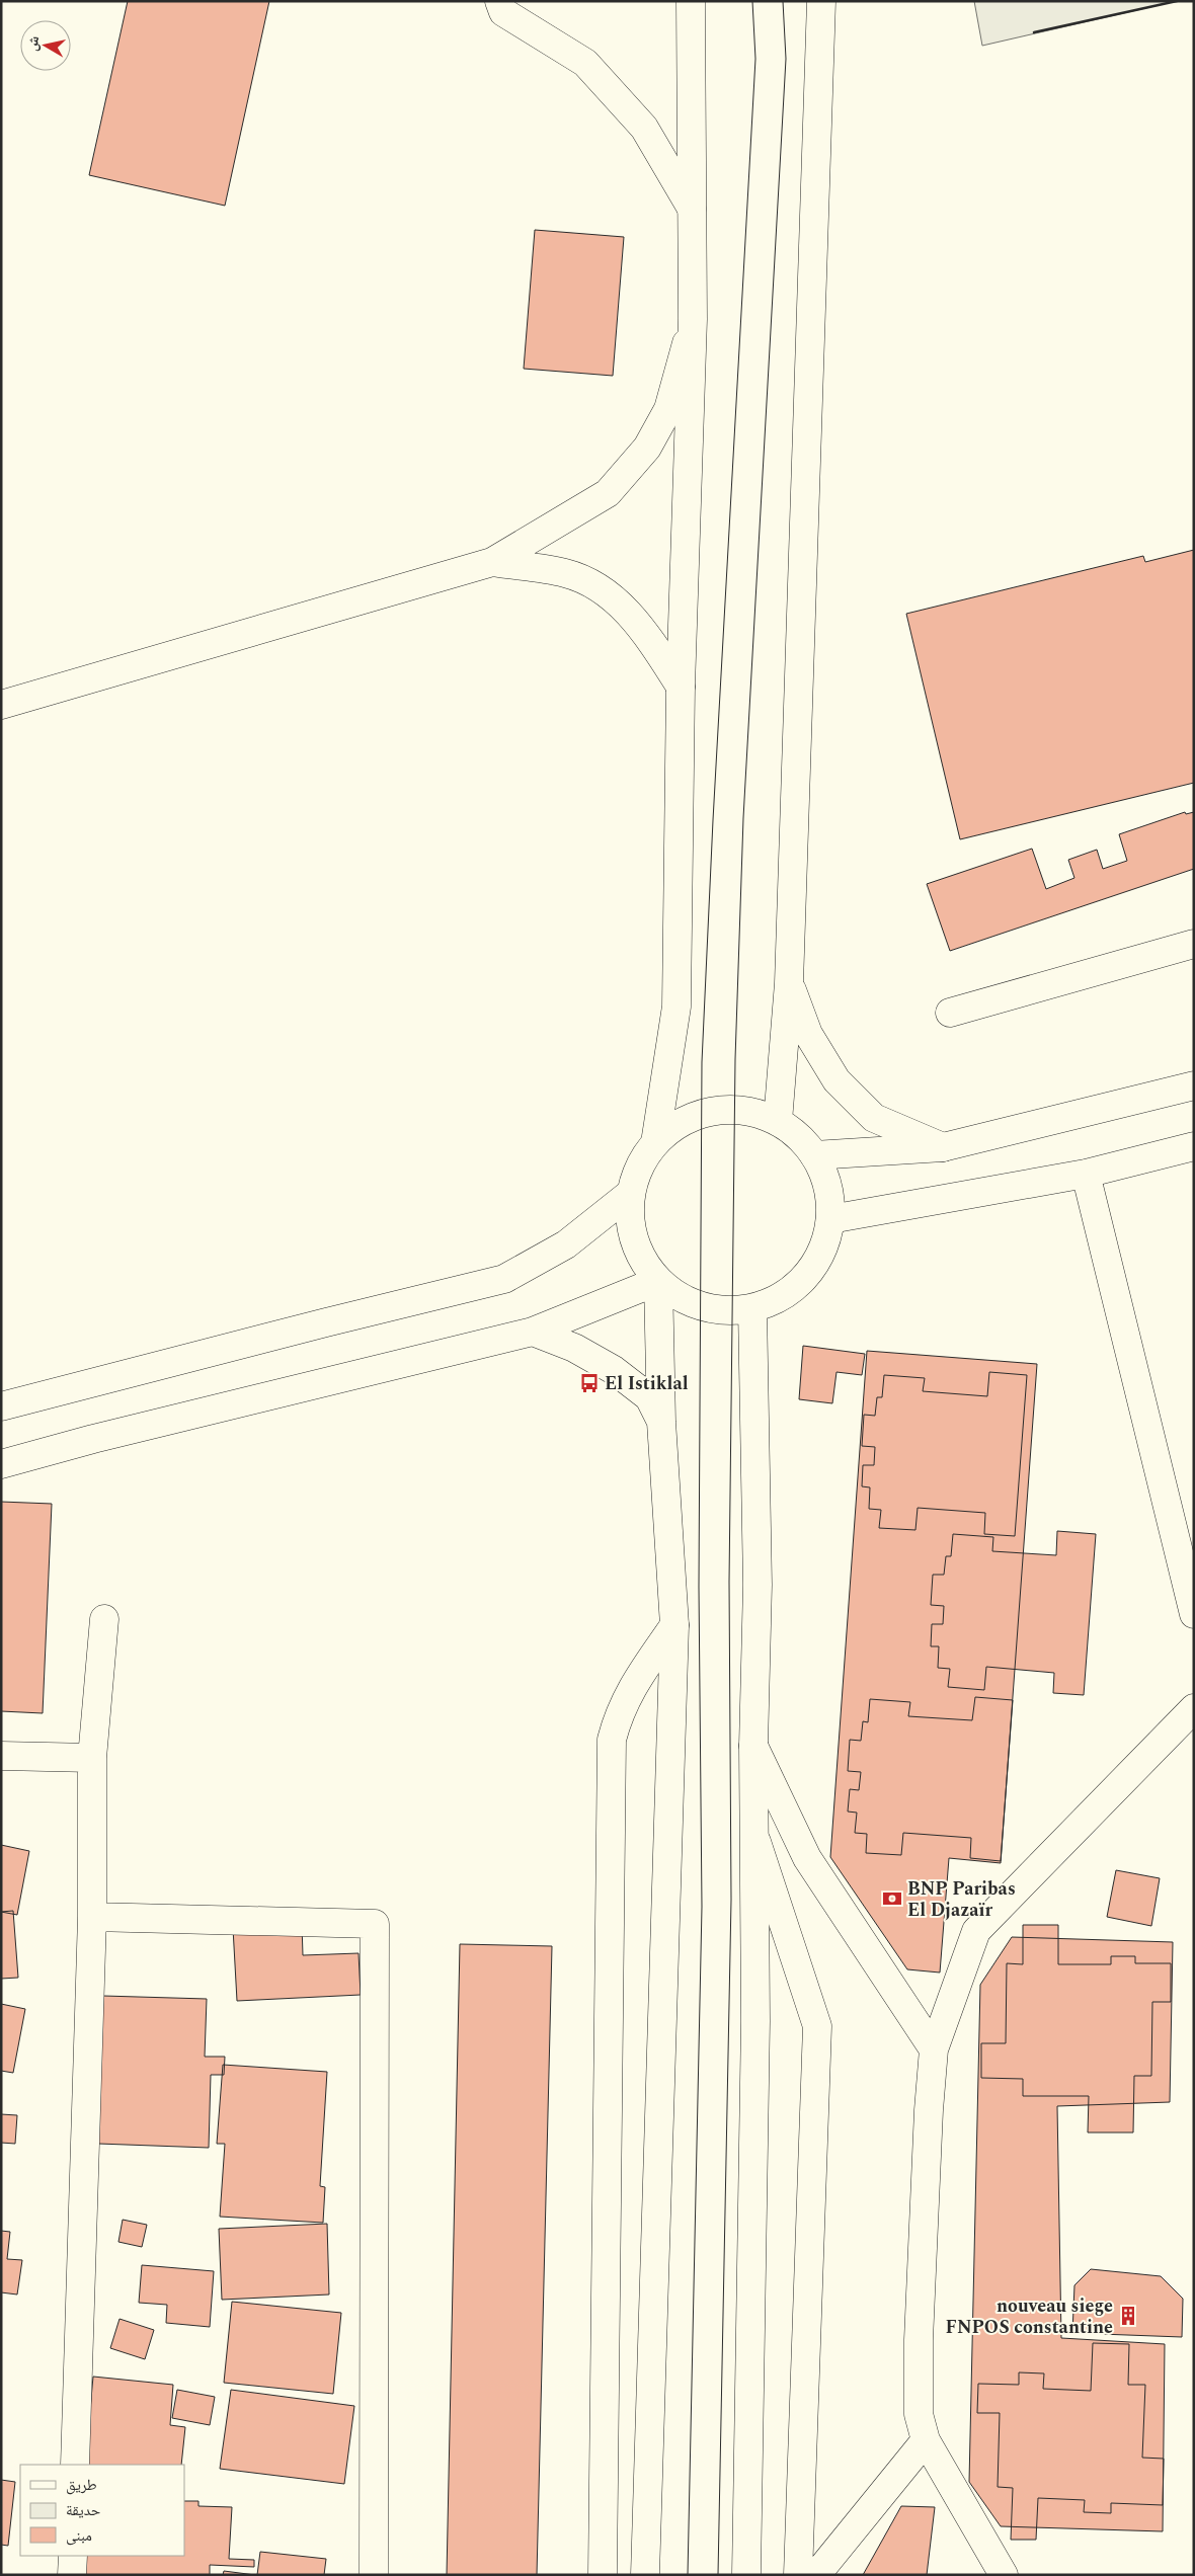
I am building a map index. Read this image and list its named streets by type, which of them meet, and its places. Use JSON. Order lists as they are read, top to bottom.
{
  "places": {
    "bus stop": ["El Istiklal"],
    "bank": ["BNP Paribas El Djazaïr"],
    "building": ["nouveau siege FNPOS constantine"]
  },
  "legend": ["طريق", "حديقة", "مبنى"],
  "north": "left"
}
